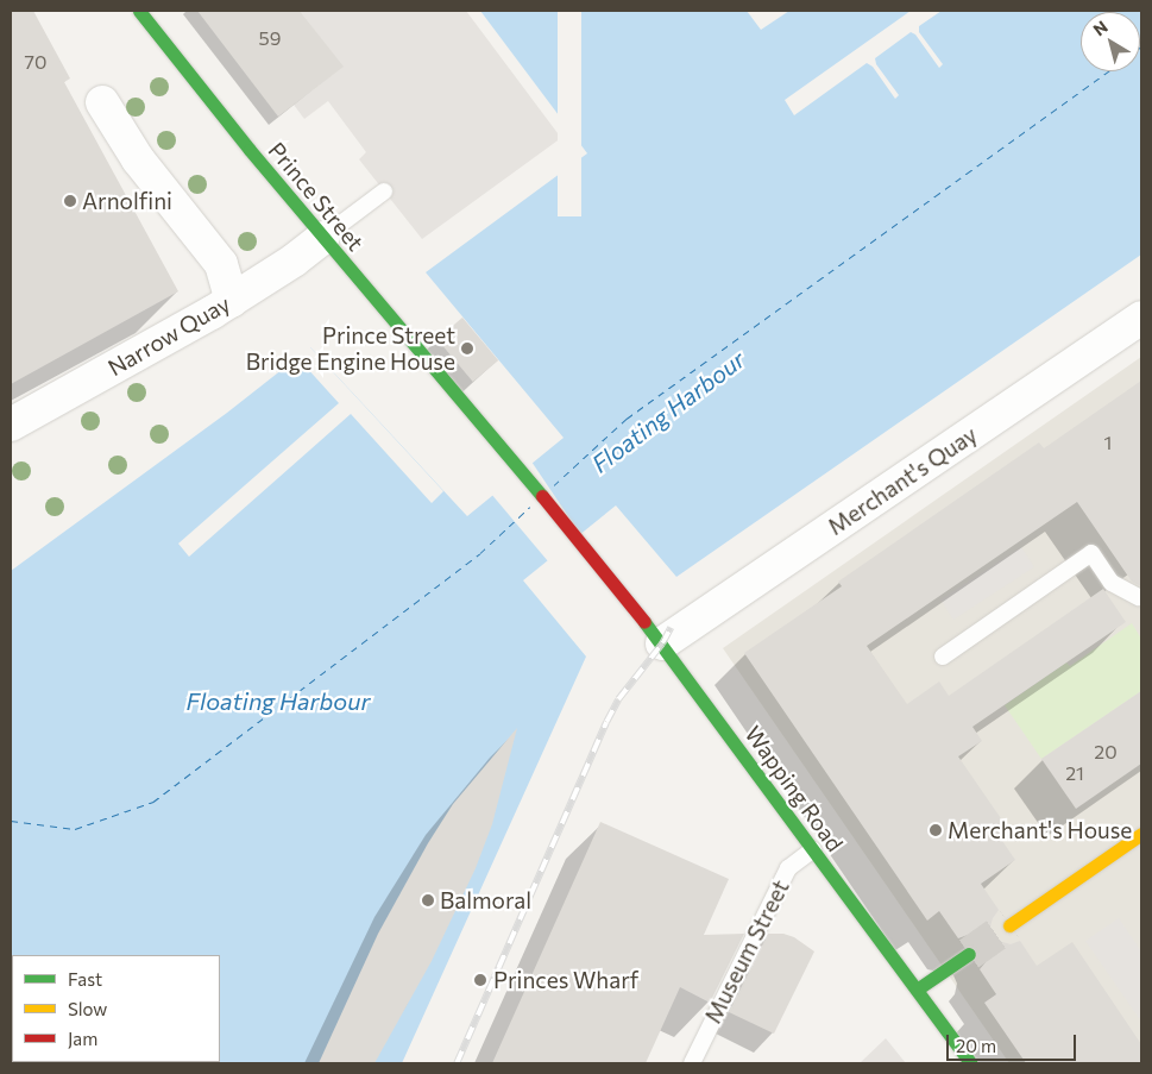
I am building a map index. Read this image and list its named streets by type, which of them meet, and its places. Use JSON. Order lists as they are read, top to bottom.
{
  "streets": {
    "street": [
      "Prince Street",
      "Narrow Quay",
      "Merchant's Quay",
      "Wapping Road"
    ],
    "lane": ["Museum Street"]
  },
  "crossings": [
    ["Prince Street", "Narrow Quay"],
    ["Prince Street", "Wapping Road"],
    ["Merchant's Quay", "Wapping Road"],
    ["Wapping Road", "Museum Street"]
  ],
  "water": ["Floating Harbour"],
  "places": [
    "Arnolfini",
    "Prince Street Bridge Engine House",
    "Merchant's House",
    "Balmoral",
    "Princes Wharf"
  ],
  "house_numbers": [
    "59",
    "70",
    "1",
    "20",
    "21"
  ],
  "legend": ["Fast", "Slow", "Jam"],
  "scale_bar": "20 m",
  "north": "top left"
}
